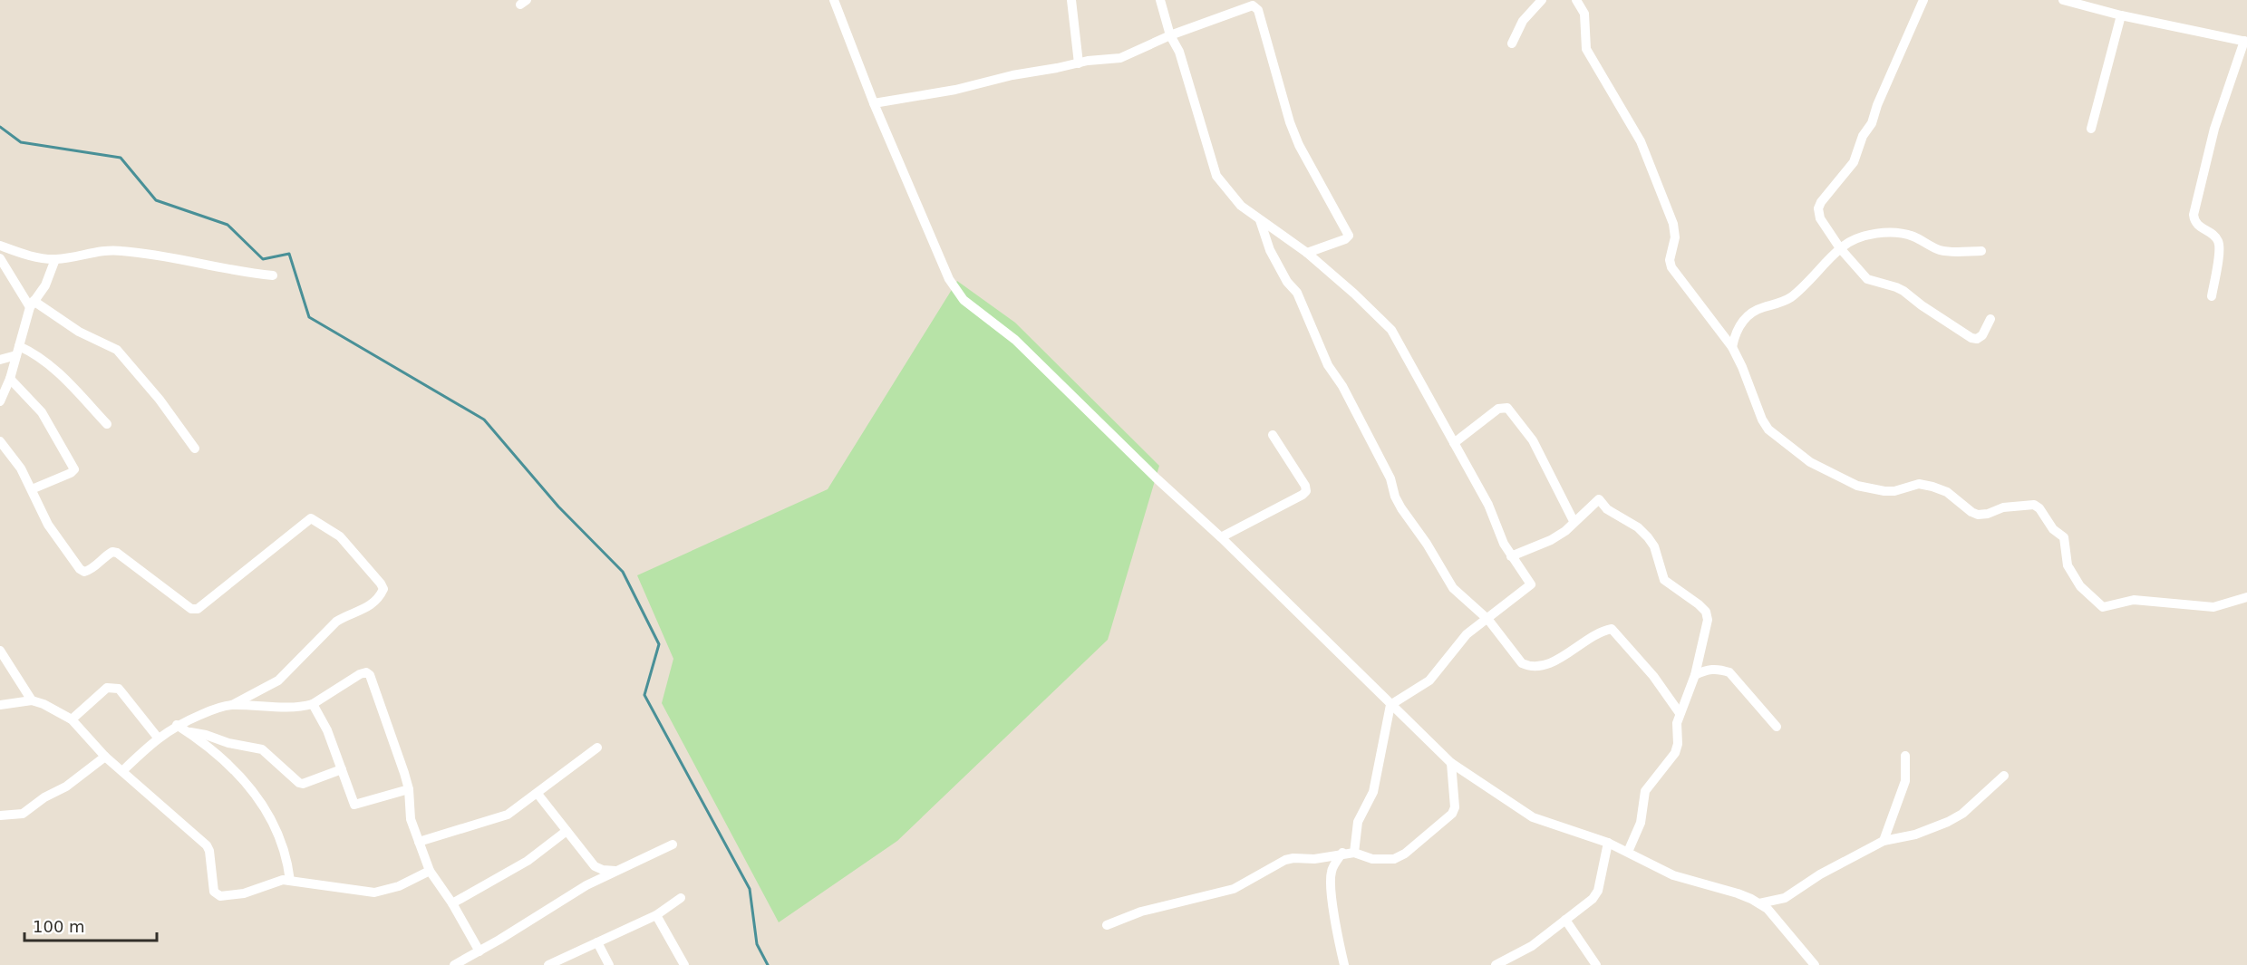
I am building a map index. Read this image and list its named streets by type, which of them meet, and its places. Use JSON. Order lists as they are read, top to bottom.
{
  "scale_bar": "100 m"
}
